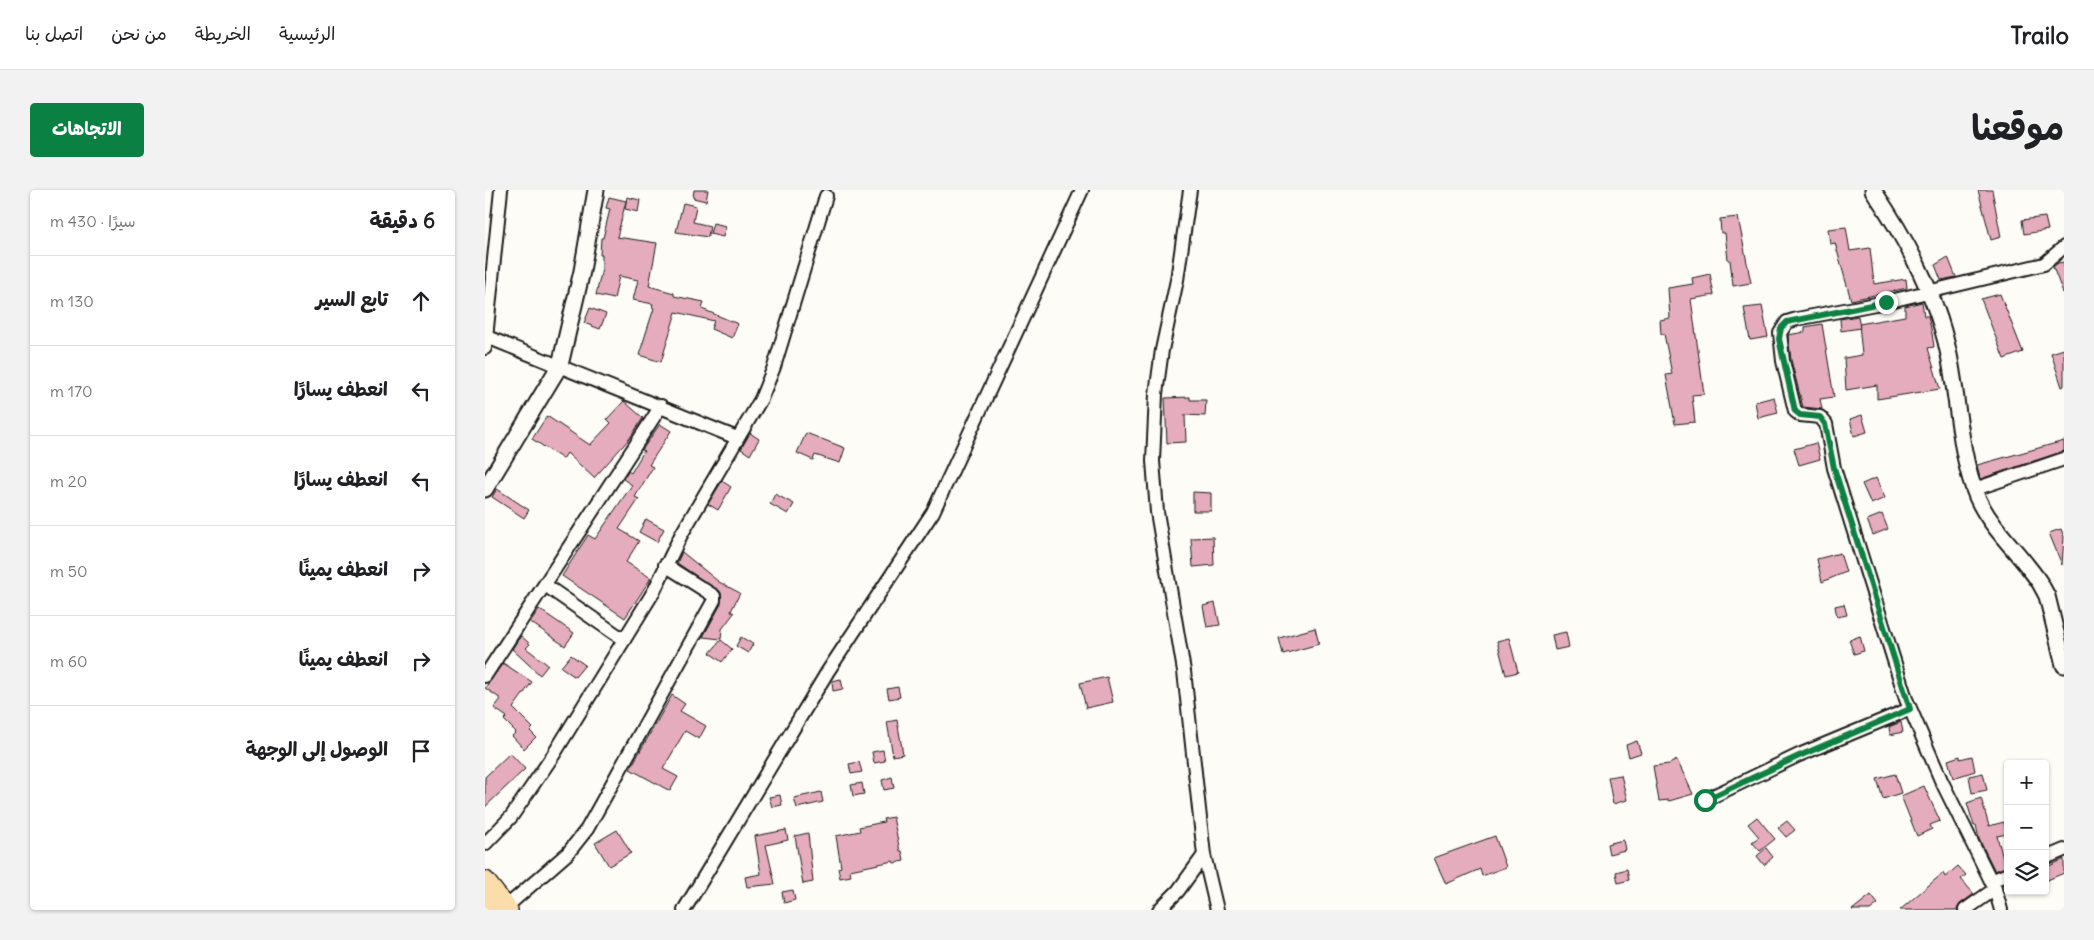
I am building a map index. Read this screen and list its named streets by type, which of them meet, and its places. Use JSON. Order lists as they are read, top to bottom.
{
  "page": {
    "header": "Trailo",
    "nav": [
      "الرئيسية",
      "الخريطة",
      "من نحن",
      "اتصل بنا"
    ],
    "title": "موقعنا",
    "buttons": "الاتجاهات",
    "heading": ["6 دقيقة", "سيرًا · 430 m"],
    "list": [
      ["تابع السير", "130 m"],
      ["انعطف يسارًا", "170 m"],
      ["انعطف يسارًا", "20 m"],
      ["انعطف يمينًا", "50 m"],
      ["انعطف يمينًا", "60 m"],
      "الوصول إلى الوجهة"
    ],
    "map_buttons": ["+", "−"]
  }
}
